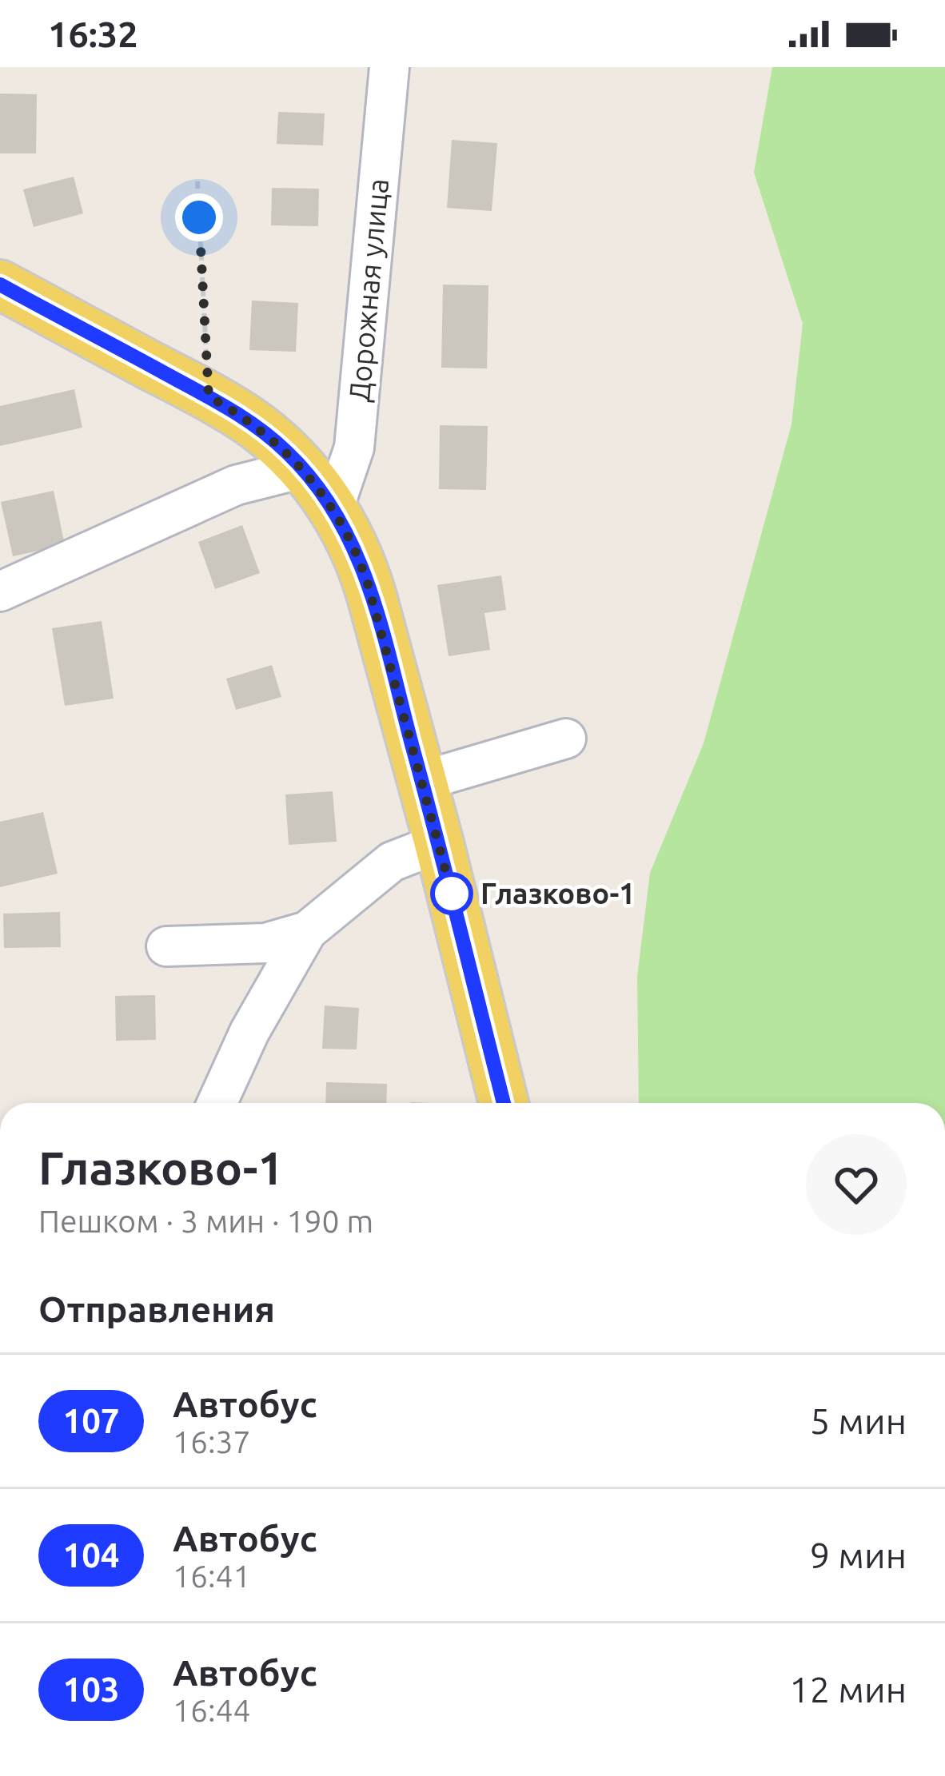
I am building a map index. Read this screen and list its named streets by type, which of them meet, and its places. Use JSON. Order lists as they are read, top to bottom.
{
  "streets": {
    "street": ["Дорожная улица"]
  },
  "places": ["Глазково-1"],
  "lines": ["bus line 107"],
  "page": {
    "status": "16:32",
    "heading": [
      ["Глазково-1", "Пешком · 3 мин · 190 m"],
      "Отправления"
    ],
    "list": [
      {
        "mark": "107",
        "name": "Автобус",
        "note": "16:37",
        "value": "5 мин"
      },
      {
        "mark": "104",
        "name": "Автобус",
        "note": "16:41",
        "value": "9 мин"
      },
      {
        "mark": "103",
        "name": "Автобус",
        "note": "16:44",
        "value": "12 мин"
      }
    ]
  }
}
